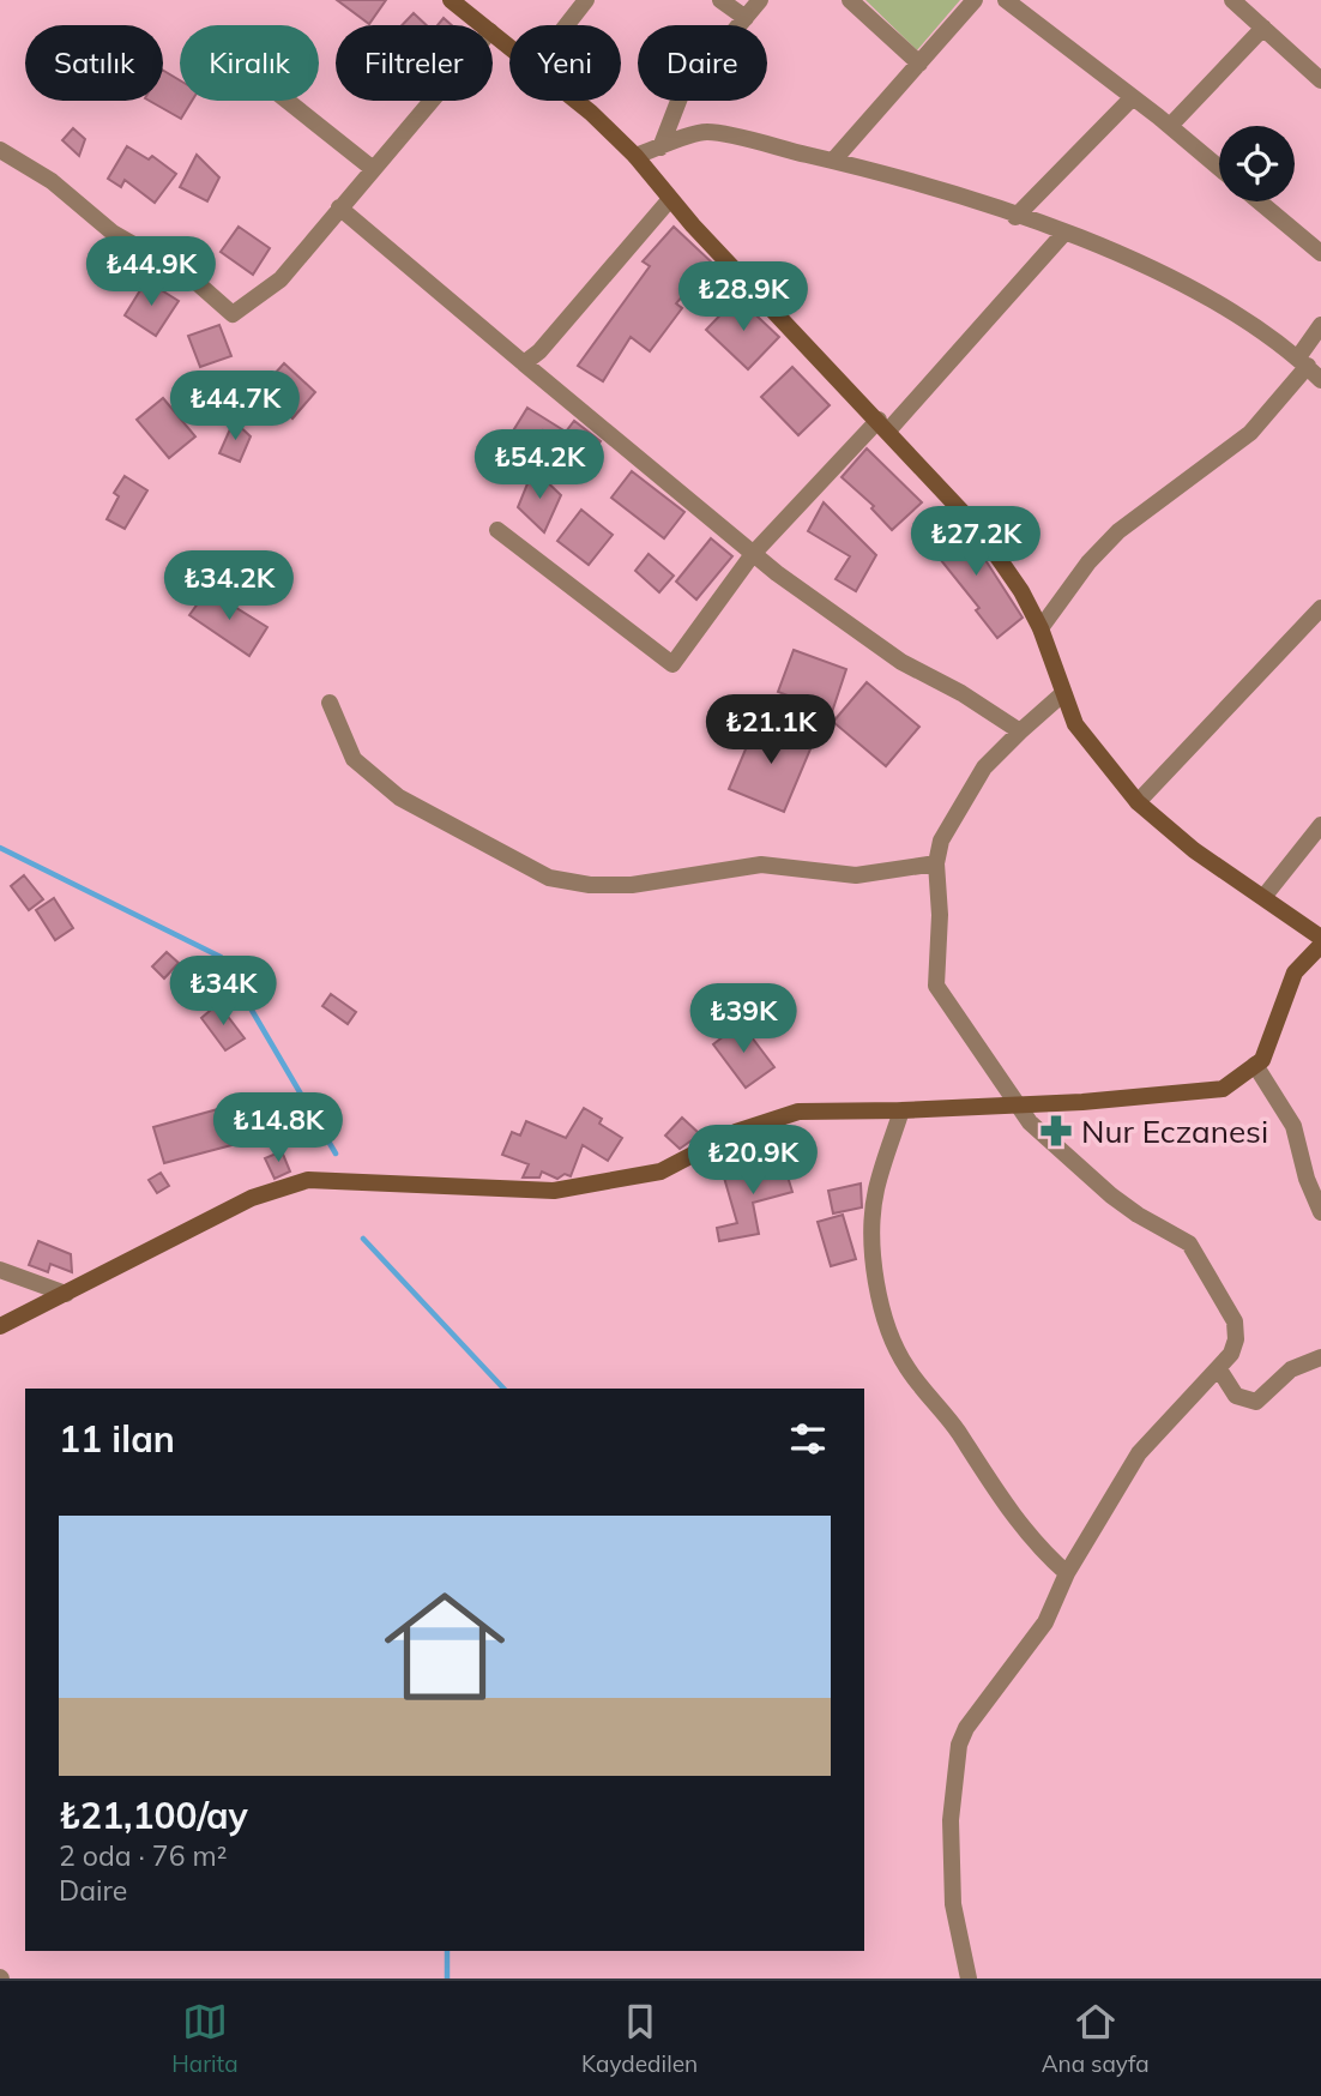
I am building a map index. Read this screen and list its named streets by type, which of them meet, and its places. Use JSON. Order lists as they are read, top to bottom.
{
  "places": {
    "pharmacy": ["Nur Eczanesi"]
  },
  "page": {
    "chip": [
      "Satılık",
      "Kiralık",
      "Filtreler",
      "Yeni",
      "Daire"
    ],
    "price": [
      "₺44.9K",
      "₺28.9K",
      "₺44.7K",
      "₺54.2K",
      "₺27.2K",
      "₺34.2K",
      "₺21.1K",
      "₺34K",
      "₺39K",
      "₺14.8K",
      "₺20.9K"
    ],
    "heading": "11 ilan",
    "list": [
      {
        "name": "₺21,100/ay",
        "note": "2 oda · 76 m² · Daire"
      }
    ],
    "tabs": ["Harita", "Kaydedilen", "Ana sayfa"]
  }
}
